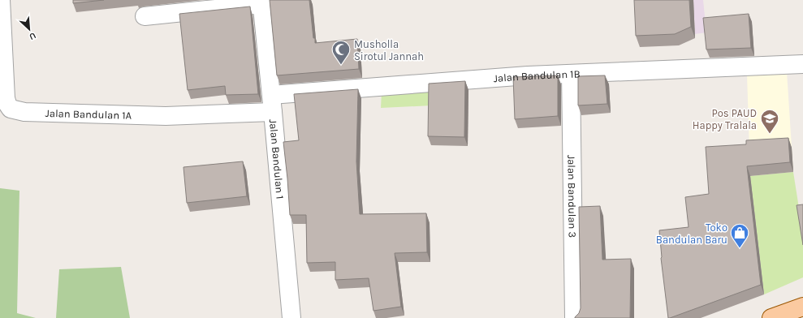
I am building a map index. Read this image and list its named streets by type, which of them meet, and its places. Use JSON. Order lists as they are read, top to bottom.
{
  "streets": {
    "street": [
      "Jalan Bandulan 1B",
      "Jalan Bandulan 1A",
      "Jalan Bandulan 1",
      "Jalan Bandulan 3"
    ]
  },
  "crossings": [
    ["Jalan Bandulan 1B", "Jalan Bandulan 1A"],
    ["Jalan Bandulan 1B", "Jalan Bandulan 1"],
    ["Jalan Bandulan 1B", "Jalan Bandulan 3"],
    ["Jalan Bandulan 1A", "Jalan Bandulan 1"]
  ],
  "places": {
    "mosque": ["Musholla Sirotul Jannah"],
    "school or university": ["Pos PAUD Happy Tralala"],
    "shop": ["Toko Bandulan Baru"]
  },
  "north": "bottom right"
}
